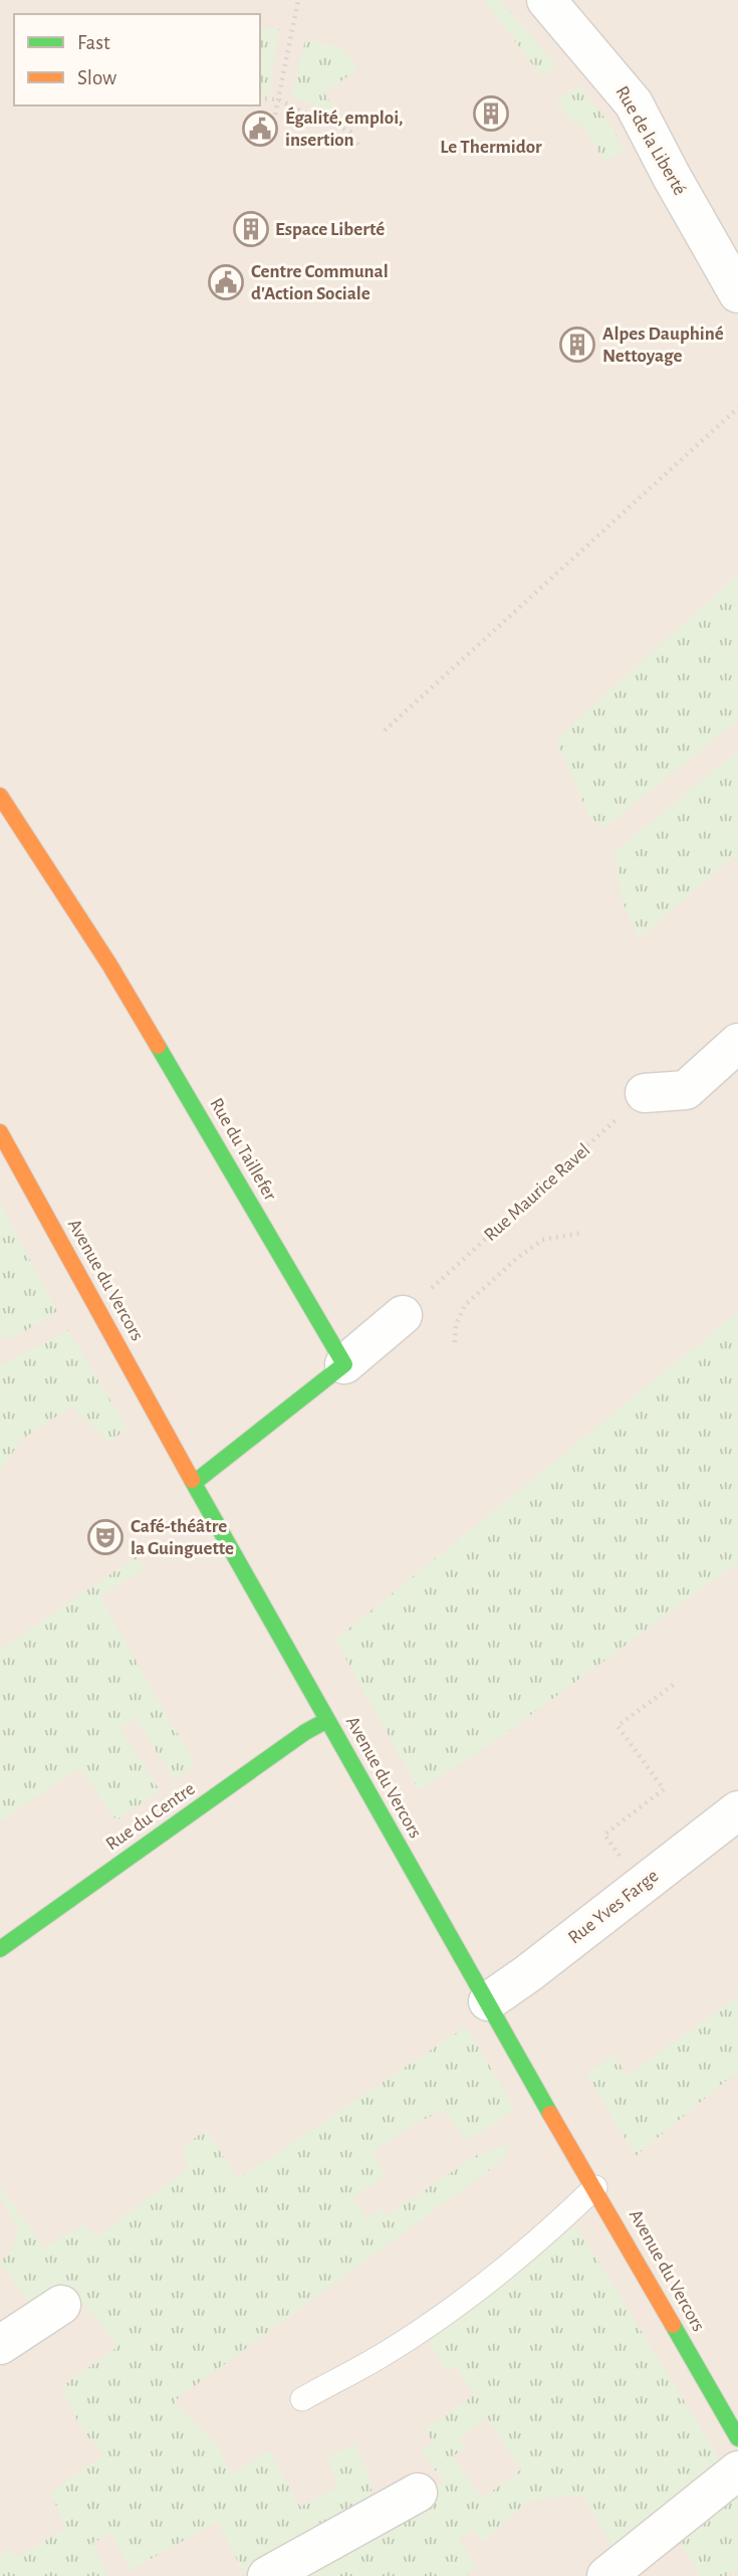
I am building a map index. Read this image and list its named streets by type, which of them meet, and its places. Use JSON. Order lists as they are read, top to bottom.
{
  "streets": {
    "street": [
      "Rue de la Liberté",
      "Rue du Taillefer",
      "Avenue du Vercors",
      "Rue du Centre",
      "Rue Yves Farge"
    ],
    "path": ["Rue Maurice Ravel"]
  },
  "crossings": [
    ["Avenue du Vercors", "Rue du Centre"],
    ["Avenue du Vercors", "Rue Yves Farge"]
  ],
  "places": {
    "building": ["Le Thermidor", "Espace Liberté", "Alpes Dauphiné Nettoyage"],
    "public building": ["Égalité, emploi, insertion", "Centre Communal d'Action Sociale"],
    "theatre": ["Café-théâtre la Guinguette"]
  },
  "legend": ["Fast", "Slow"]
}
